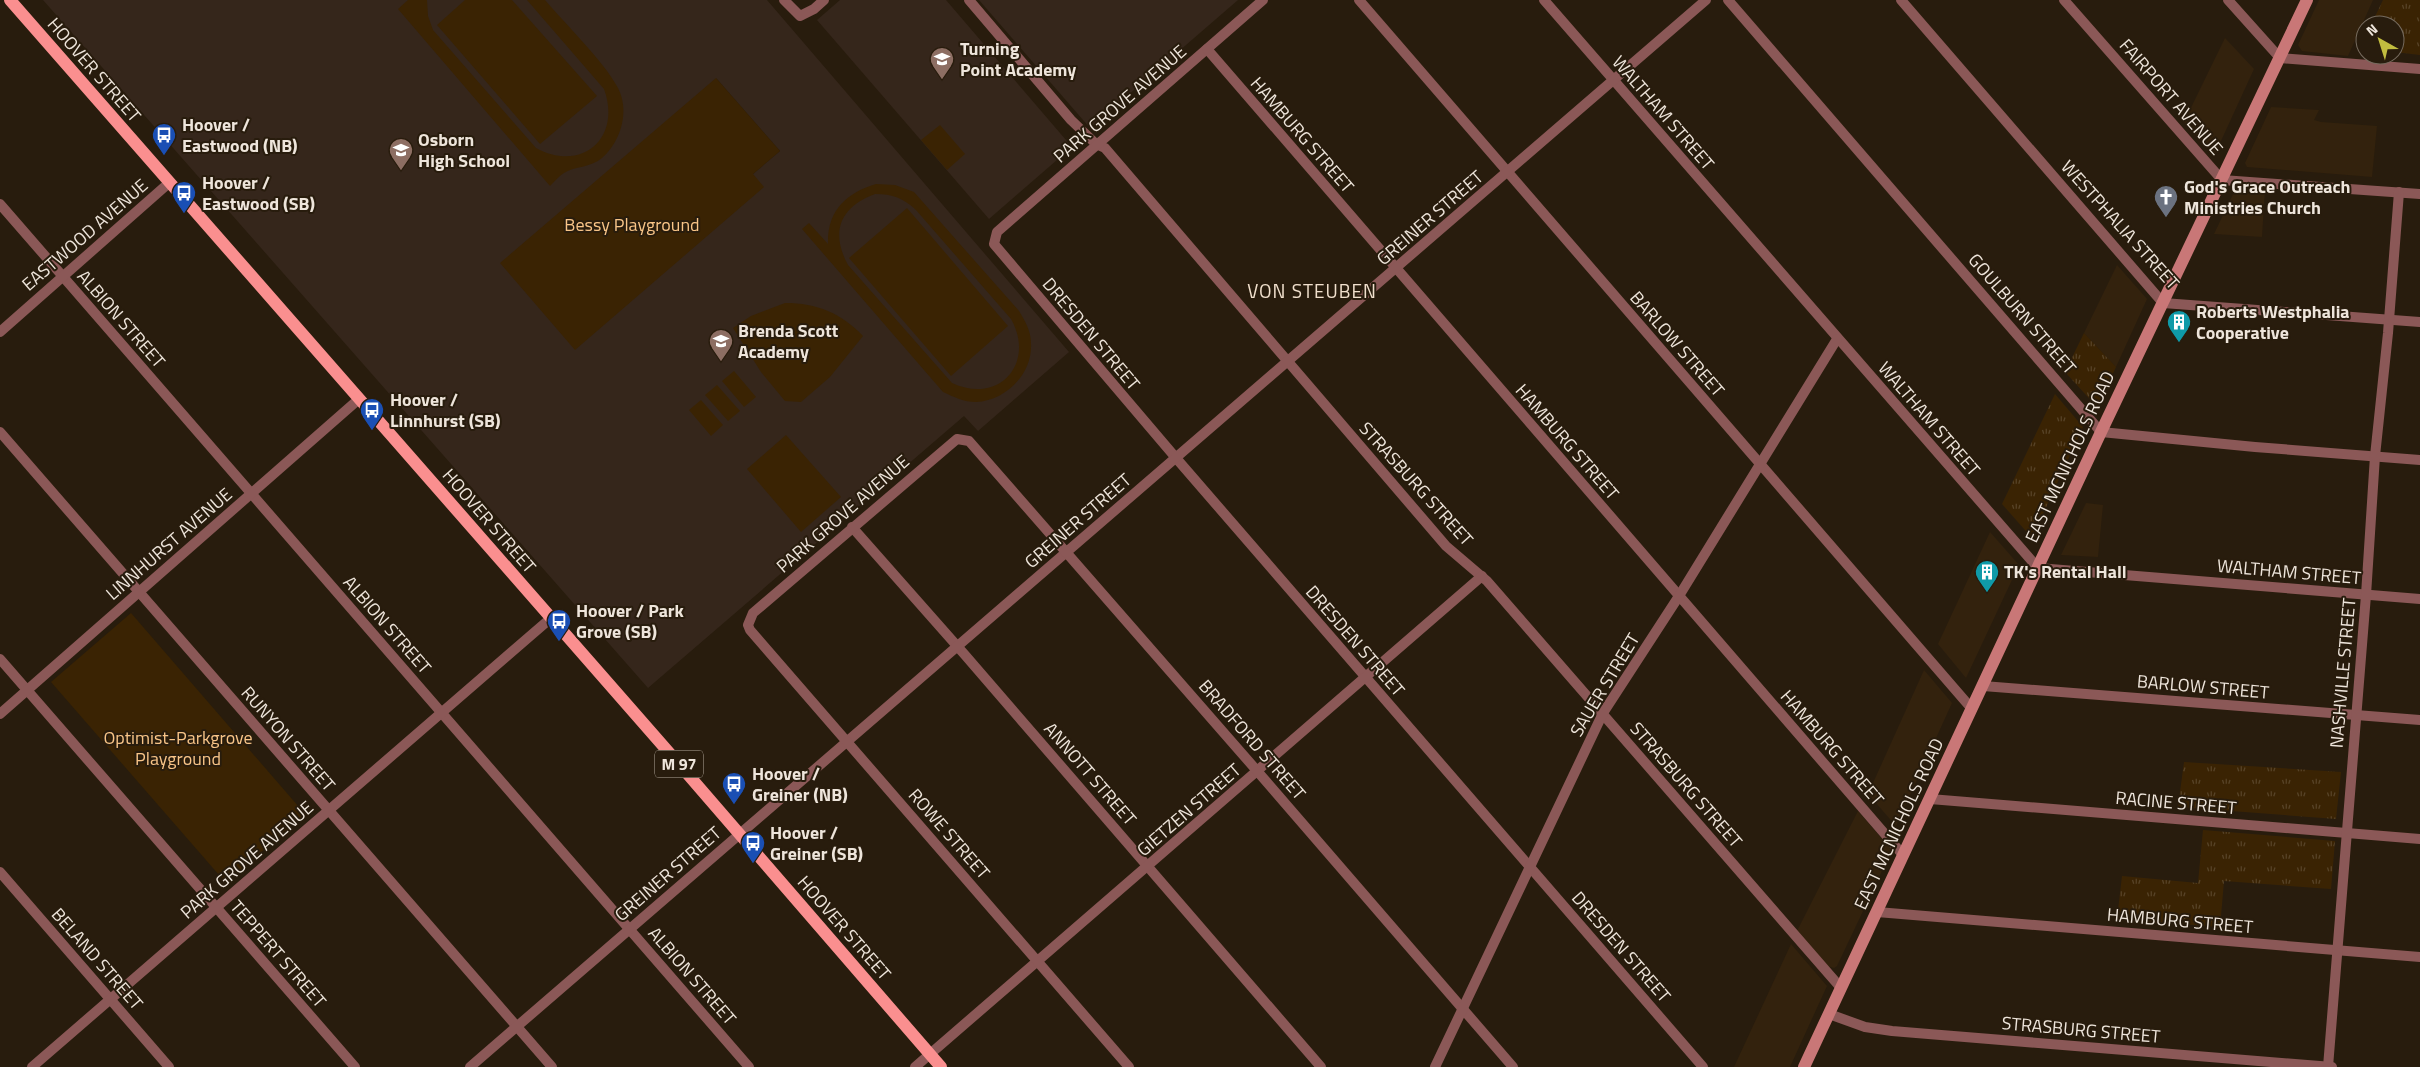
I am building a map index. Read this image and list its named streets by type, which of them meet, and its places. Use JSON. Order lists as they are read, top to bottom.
{
  "streets": {
    "main road": ["HOOVER STREET", "M 97"],
    "street": [
      "FAIRPORT AVENUE",
      "PARK GROVE AVENUE",
      "WALTHAM STREET",
      "HAMBURG STREET",
      "GREINER STREET",
      "WESTPHALIA STREET",
      "EASTWOOD AVENUE",
      "GOULBURN STREET",
      "ALBION STREET",
      "DRESDEN STREET",
      "BARLOW STREET",
      "EAST MCNICHOLS ROAD",
      "STRASBURG STREET",
      "LINNHURST AVENUE",
      "NASHVILLE STREET",
      "SAUER STREET",
      "RUNYON STREET",
      "BRADFORD STREET",
      "ANNOTT STREET",
      "RACINE STREET",
      "GIETZEN STREET",
      "ROWE STREET",
      "TEPPERT STREET",
      "BELAND STREET"
    ]
  },
  "crossings": [
    ["HOOVER STREET", "PARK GROVE AVENUE"],
    ["HOOVER STREET", "GREINER STREET"],
    ["HOOVER STREET", "EASTWOOD AVENUE"],
    ["HOOVER STREET", "LINNHURST AVENUE"],
    ["HOOVER STREET", "GIETZEN STREET"],
    ["FAIRPORT AVENUE", "EAST MCNICHOLS ROAD"],
    ["FAIRPORT AVENUE", "NASHVILLE STREET"],
    ["PARK GROVE AVENUE", "HAMBURG STREET"],
    ["PARK GROVE AVENUE", "ALBION STREET"],
    ["PARK GROVE AVENUE", "DRESDEN STREET"],
    ["PARK GROVE AVENUE", "STRASBURG STREET"],
    ["PARK GROVE AVENUE", "RUNYON STREET"],
    ["PARK GROVE AVENUE", "BRADFORD STREET"],
    ["PARK GROVE AVENUE", "ANNOTT STREET"],
    ["PARK GROVE AVENUE", "ROWE STREET"],
    ["PARK GROVE AVENUE", "TEPPERT STREET"],
    ["PARK GROVE AVENUE", "BELAND STREET"],
    ["WALTHAM STREET", "GREINER STREET"],
    ["WALTHAM STREET", "EAST MCNICHOLS ROAD"],
    ["WALTHAM STREET", "NASHVILLE STREET"],
    ["WALTHAM STREET", "SAUER STREET"],
    ["HAMBURG STREET", "GREINER STREET"],
    ["HAMBURG STREET", "EAST MCNICHOLS ROAD"],
    ["HAMBURG STREET", "NASHVILLE STREET"],
    ["HAMBURG STREET", "SAUER STREET"],
    ["GREINER STREET", "ALBION STREET"],
    ["GREINER STREET", "DRESDEN STREET"],
    ["GREINER STREET", "BARLOW STREET"],
    ["GREINER STREET", "STRASBURG STREET"],
    ["GREINER STREET", "RUNYON STREET"],
    ["GREINER STREET", "BRADFORD STREET"],
    ["GREINER STREET", "ANNOTT STREET"],
    ["GREINER STREET", "ROWE STREET"],
    ["WESTPHALIA STREET", "EAST MCNICHOLS ROAD"],
    ["WESTPHALIA STREET", "NASHVILLE STREET"],
    ["EASTWOOD AVENUE", "ALBION STREET"],
    ["GOULBURN STREET", "EAST MCNICHOLS ROAD"],
    ["ALBION STREET", "LINNHURST AVENUE"],
    ["DRESDEN STREET", "SAUER STREET"],
    ["DRESDEN STREET", "GIETZEN STREET"],
    ["BARLOW STREET", "EAST MCNICHOLS ROAD"],
    ["BARLOW STREET", "NASHVILLE STREET"],
    ["BARLOW STREET", "SAUER STREET"],
    ["EAST MCNICHOLS ROAD", "STRASBURG STREET"],
    ["EAST MCNICHOLS ROAD", "RACINE STREET"],
    ["STRASBURG STREET", "NASHVILLE STREET"],
    ["STRASBURG STREET", "SAUER STREET"],
    ["STRASBURG STREET", "GIETZEN STREET"],
    ["LINNHURST AVENUE", "RUNYON STREET"],
    ["LINNHURST AVENUE", "TEPPERT STREET"],
    ["NASHVILLE STREET", "RACINE STREET"],
    ["SAUER STREET", "BRADFORD STREET"],
    ["BRADFORD STREET", "GIETZEN STREET"],
    ["ANNOTT STREET", "GIETZEN STREET"],
    ["GIETZEN STREET", "ROWE STREET"]
  ],
  "districts": ["VON STEUBEN"],
  "parks": ["Bessy Playground", "Optimist-Parkgrove Playground"],
  "places": {
    "school or university": ["Turning Point Academy", "Osborn High School", "Brenda Scott Academy"],
    "bus stop": [
      "Hoover / Eastwood (NB)",
      "Hoover / Eastwood (SB)",
      "Hoover / Linnhurst (SB)",
      "Hoover / Park Grove (SB)",
      "Hoover / Greiner (NB)",
      "Hoover / Greiner (SB)"
    ],
    "church": ["God's Grace Outreach Ministries Church"],
    "building": ["Roberts Westphalia Cooperative", "TK's Rental Hall"]
  },
  "north": "top left"
}
